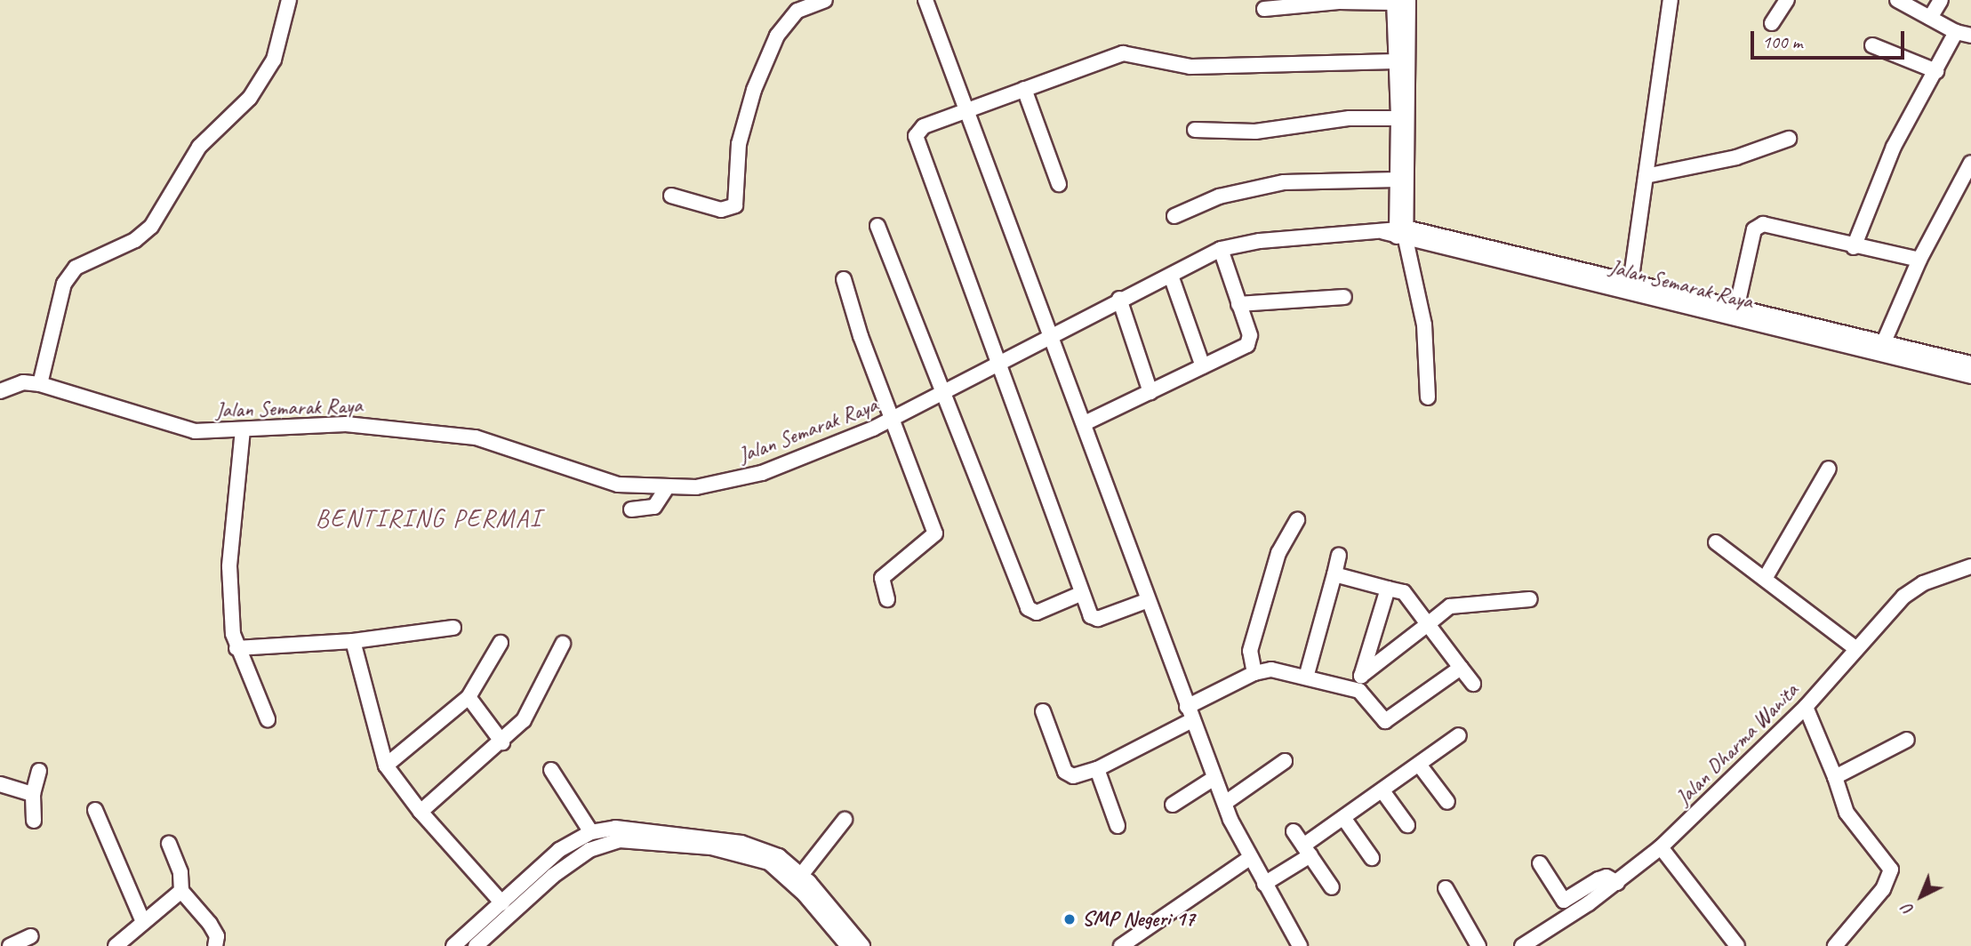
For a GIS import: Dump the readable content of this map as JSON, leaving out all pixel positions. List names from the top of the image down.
{
  "streets": {
    "street": ["Jalan Semarak Raya", "Jalan Dharma Wanita"]
  },
  "districts": ["BENTIRING PERMAI"],
  "places": ["SMP Negeri 17"],
  "scale_bar": "100 m",
  "north": "bottom left"
}
